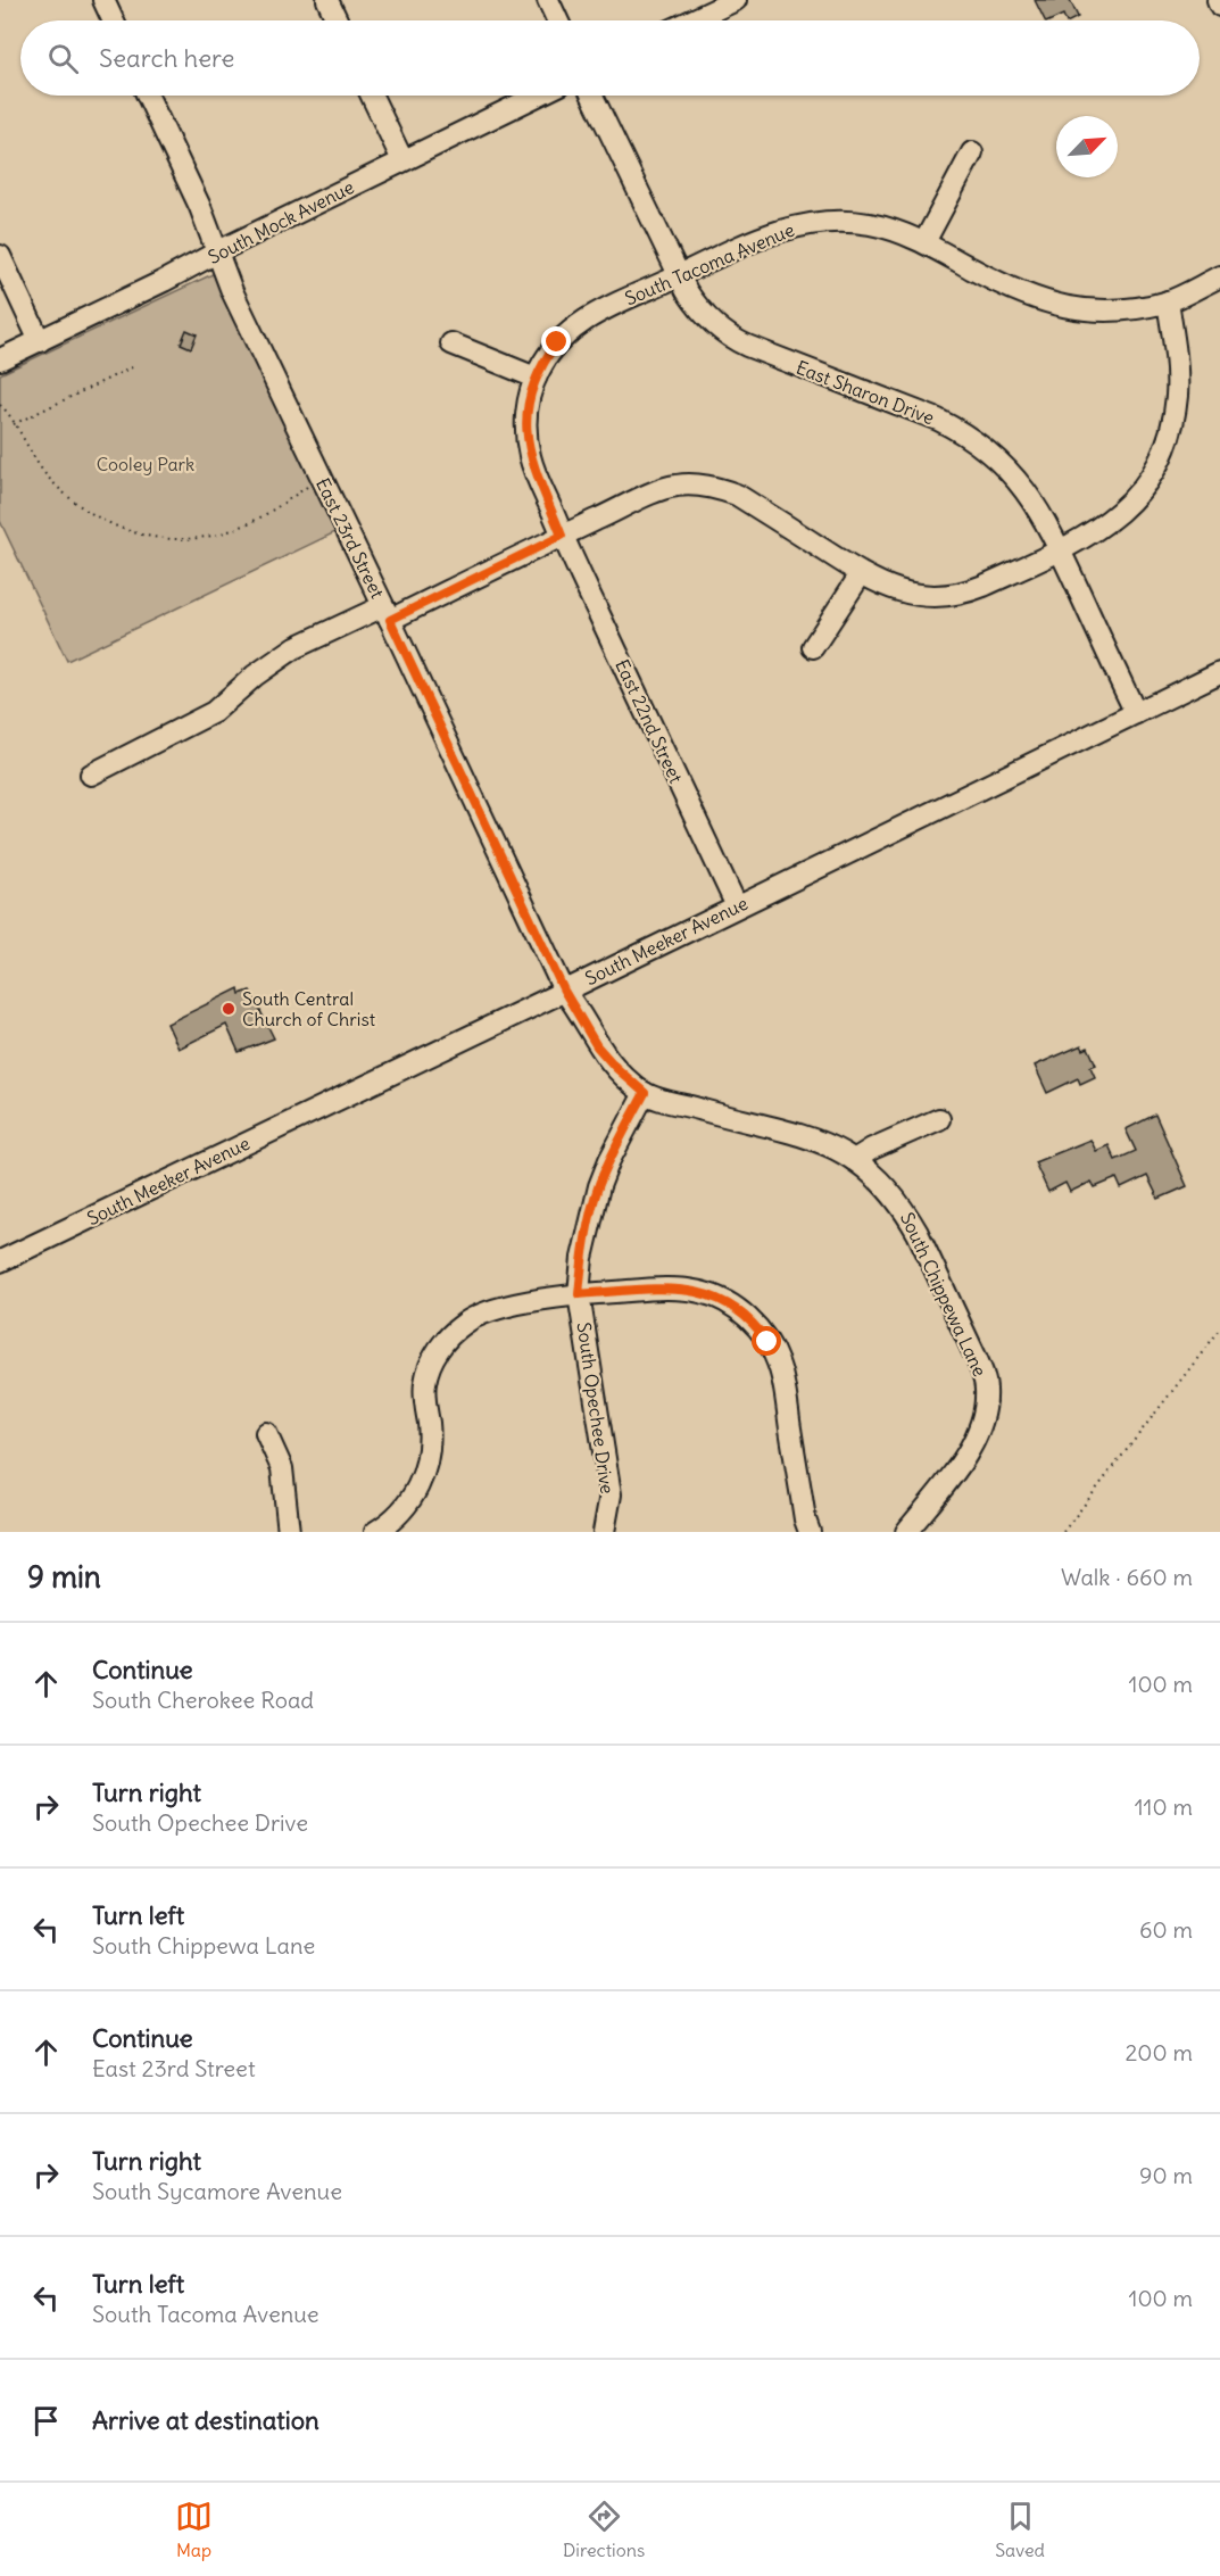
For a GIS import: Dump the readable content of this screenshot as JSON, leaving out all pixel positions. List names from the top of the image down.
{
  "streets": {
    "street": [
      "South Mock Avenue",
      "South Tacoma Avenue",
      "East Sharon Drive",
      "East 23rd Street",
      "East 22nd Street",
      "South Meeker Avenue",
      "South Chippewa Lane",
      "South Opechee Drive"
    ]
  },
  "crossings": [
    ["South Mock Avenue", "East 23rd Street"],
    ["South Tacoma Avenue", "East Sharon Drive"],
    ["South Tacoma Avenue", "East 22nd Street"],
    ["East Sharon Drive", "South Meeker Avenue"],
    ["East 23rd Street", "South Meeker Avenue"],
    ["East 23rd Street", "South Chippewa Lane"],
    ["East 22nd Street", "South Meeker Avenue"],
    ["South Meeker Avenue", "South Chippewa Lane"],
    ["South Chippewa Lane", "South Opechee Drive"]
  ],
  "parks": ["Cooley Park"],
  "places": ["South Central Church of Christ"],
  "north": "top right",
  "page": {
    "search": "Search here",
    "heading": ["9 min", "Walk · 660 m"],
    "list": [
      ["Continue", "South Cherokee Road", "100 m"],
      ["Turn right", "South Opechee Drive", "110 m"],
      ["Turn left", "South Chippewa Lane", "60 m"],
      ["Continue", "East 23rd Street", "200 m"],
      ["Turn right", "South Sycamore Avenue", "90 m"],
      ["Turn left", "South Tacoma Avenue", "100 m"],
      "Arrive at destination"
    ],
    "nav": ["Map", "Directions", "Saved"]
  }
}
